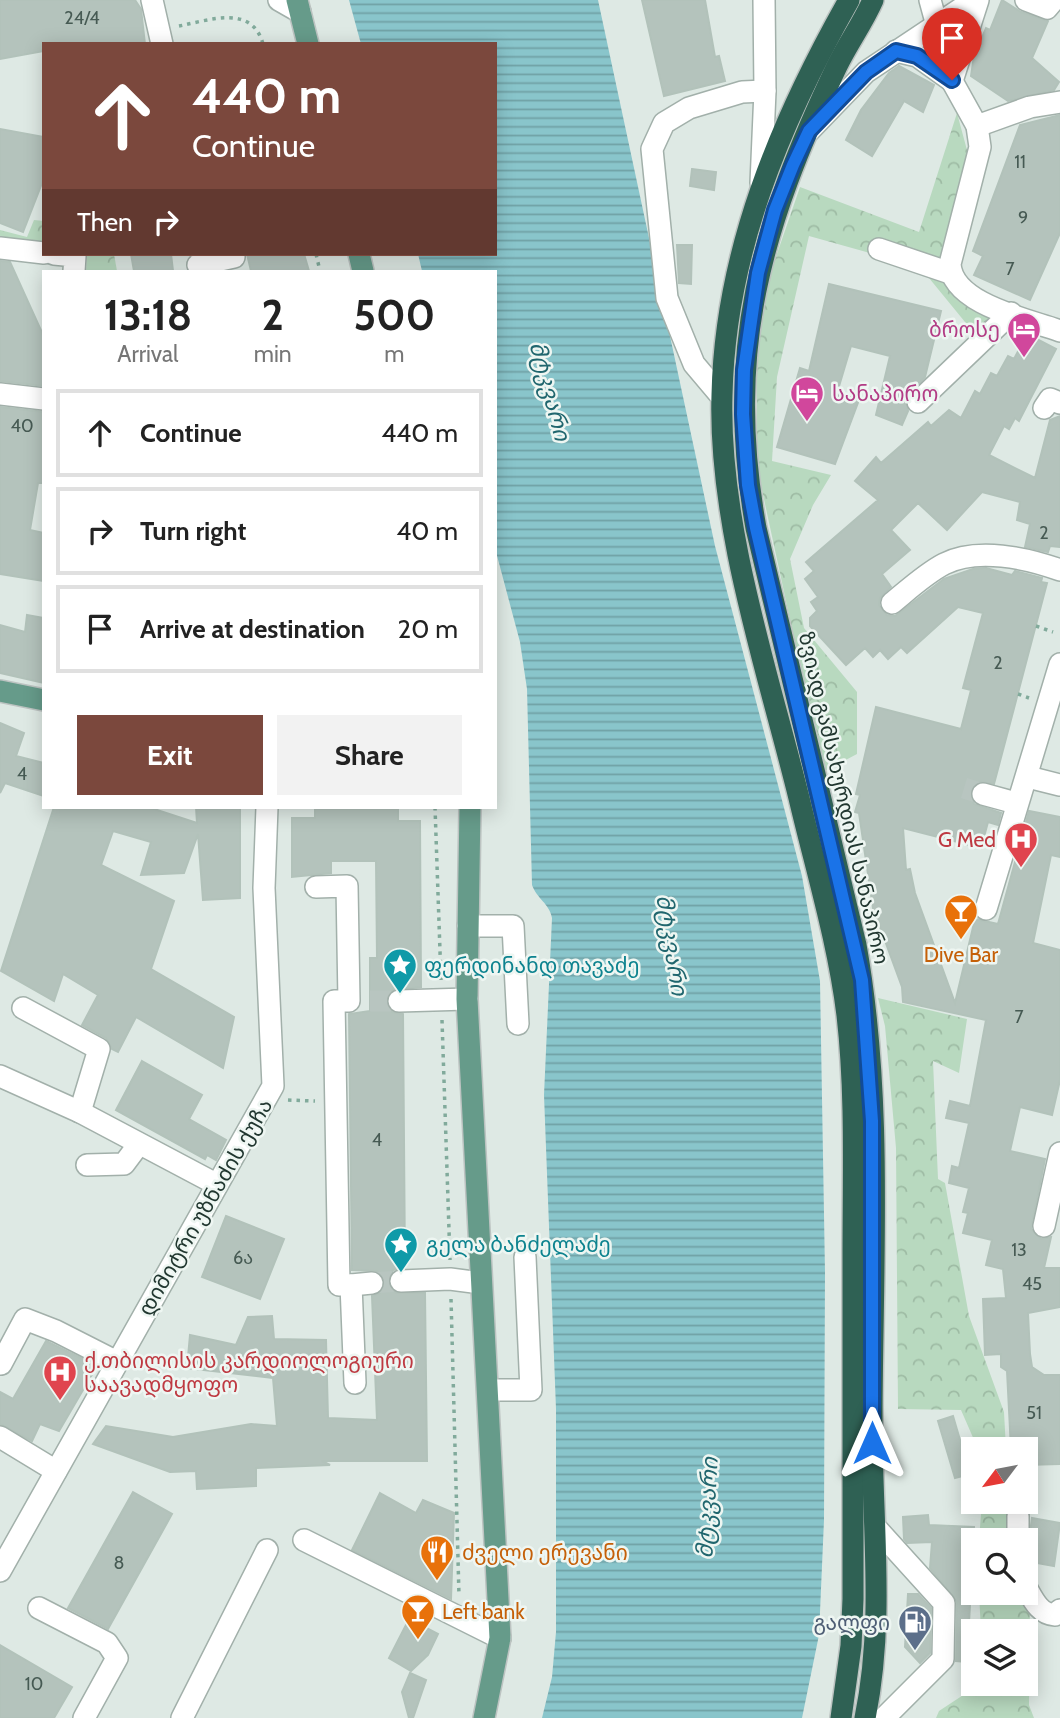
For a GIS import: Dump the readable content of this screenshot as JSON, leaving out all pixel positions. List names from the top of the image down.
{
  "streets": {
    "highway": ["ზვიად გამსახურდიას სანაპირო"],
    "street": ["დიმიტრი უზნაძის ქუჩა"]
  },
  "water": ["მტკვარი"],
  "places": {
    "hotel": ["ბროსე", "სანაპირო"],
    "hospital": ["G Med", "ქ.თბილისის კარდიოლოგიური საავადმყოფო"],
    "bar": ["Dive Bar", "Left bank"],
    "place": ["ფერდინანდ თავაძე", "გელა ბანძელაძე"],
    "restaurant": ["ძველი ერევანი"],
    "fuel station": ["გალფი"]
  },
  "house_numbers": [
    "24/4",
    "11",
    "9",
    "7",
    "40",
    "2",
    "2",
    "4",
    "7",
    "4",
    "13",
    "6ა",
    "45",
    "51",
    "8",
    "10"
  ],
  "north": "bottom left",
  "page": {
    "turn": ["440 m", "Continue"],
    "then": "Then",
    "eta": [
      "13:18",
      "Arrival",
      "2",
      "min",
      "500",
      "m"
    ],
    "list": [
      {
        "name": "Continue",
        "value": "440 m"
      },
      {
        "name": "Turn right",
        "value": "40 m"
      },
      {
        "name": "Arrive at destination",
        "value": "20 m"
      }
    ],
    "buttons": ["Exit", "Share"]
  }
}
